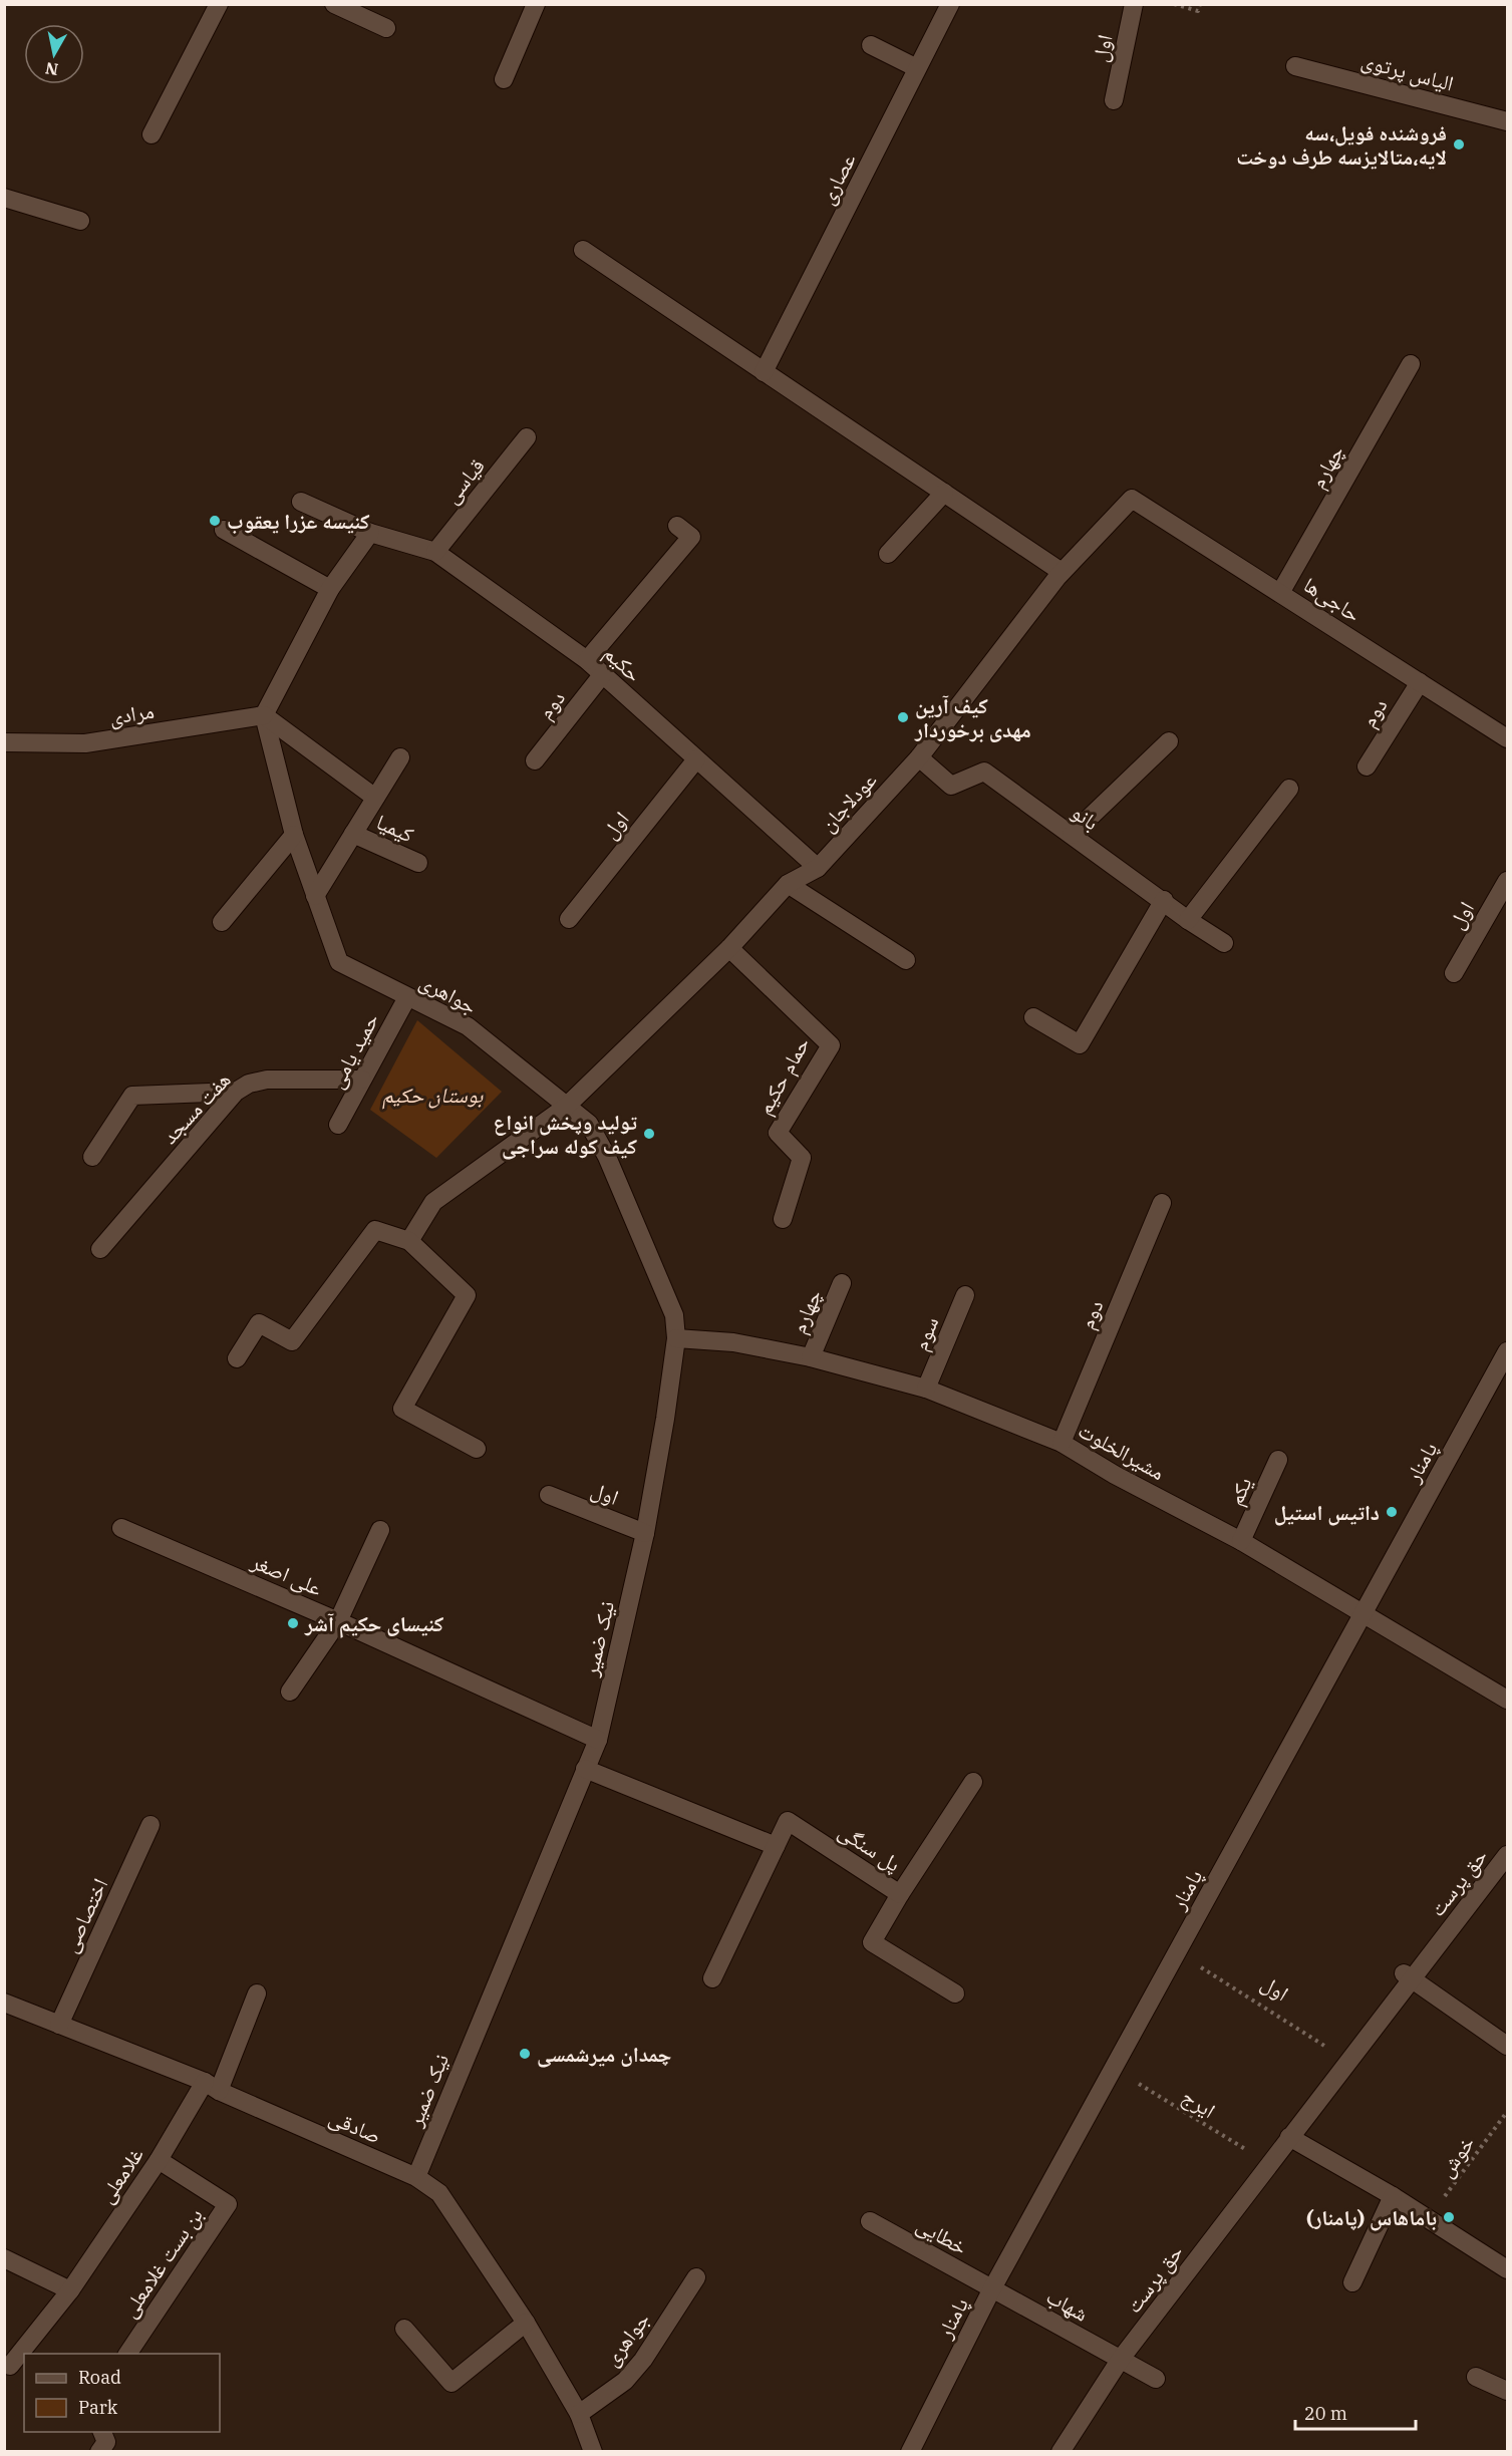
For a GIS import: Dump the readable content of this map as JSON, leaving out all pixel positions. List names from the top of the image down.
{
  "streets": {
    "street": [
      "اول",
      "الیاس پرتوی",
      "عصاری",
      "چهارم",
      "قیاسی",
      "حاجی‌ها",
      "حکیم",
      "دوم",
      "مرادی",
      "عودلاجان",
      "بانو",
      "کیمیا",
      "جواهری",
      "حمید یامی",
      "حمام حکیم",
      "هفت مسجد",
      "سوم",
      "مشیرالخلوت",
      "پامنار",
      "یکم",
      "علی اصغر",
      "نیک ضمیر",
      "پل سنگی",
      "حق پرست",
      "اختصاصی",
      "صادقی",
      "غلامعلی",
      "خطایی",
      "بن بست غلامعلی",
      "شهاب"
    ],
    "path": ["ایرج", "خوش"]
  },
  "crossings": [
    ["اول", "حکیم"],
    ["اول", "پامنار"],
    ["اول", "نیک ضمیر"],
    ["اول", "حق پرست"],
    ["چهارم", "حاجی‌ها"],
    ["چهارم", "مشیرالخلوت"],
    ["قیاسی", "حکیم"],
    ["حاجی‌ها", "دوم"],
    ["حاجی‌ها", "عودلاجان"],
    ["حکیم", "دوم"],
    ["حکیم", "عودلاجان"],
    ["دوم", "مشیرالخلوت"],
    ["مرادی", "جواهری"],
    ["عودلاجان", "بانو"],
    ["عودلاجان", "جواهری"],
    ["عودلاجان", "حمام حکیم"],
    ["عودلاجان", "نیک ضمیر"],
    ["جواهری", "حمید یامی"],
    ["جواهری", "نیک ضمیر"],
    ["جواهری", "صادقی"],
    ["حمید یامی", "هفت مسجد"],
    ["سوم", "مشیرالخلوت"],
    ["مشیرالخلوت", "پامنار"],
    ["مشیرالخلوت", "یکم"],
    ["مشیرالخلوت", "نیک ضمیر"],
    ["پامنار", "ایرج"],
    ["پامنار", "خطایی"],
    ["پامنار", "شهاب"],
    ["علی اصغر", "نیک ضمیر"],
    ["نیک ضمیر", "صادقی"],
    ["حق پرست", "ایرج"],
    ["حق پرست", "شهاب"],
    ["اختصاصی", "صادقی"],
    ["صادقی", "غلامعلی"],
    ["غلامعلی", "بن بست غلامعلی"],
    ["خطایی", "شهاب"]
  ],
  "parks": ["بوستان حکیم"],
  "places": [
    "فروشنده فویل،سه لایه،متالایزسه طرف دوخت",
    "کنیسه عزرا یعقوب",
    "کیف آرین مهدی برخوردار",
    "تولید وپخش انواع کیف کوله سراجی",
    "داتیس استیل",
    "کنیسای حکیم آشر",
    "چمدان میرشمسی",
    "باماهاس (پامنار)"
  ],
  "legend": ["Road", "Park"],
  "scale_bar": "20 m",
  "north": "bottom"
}
